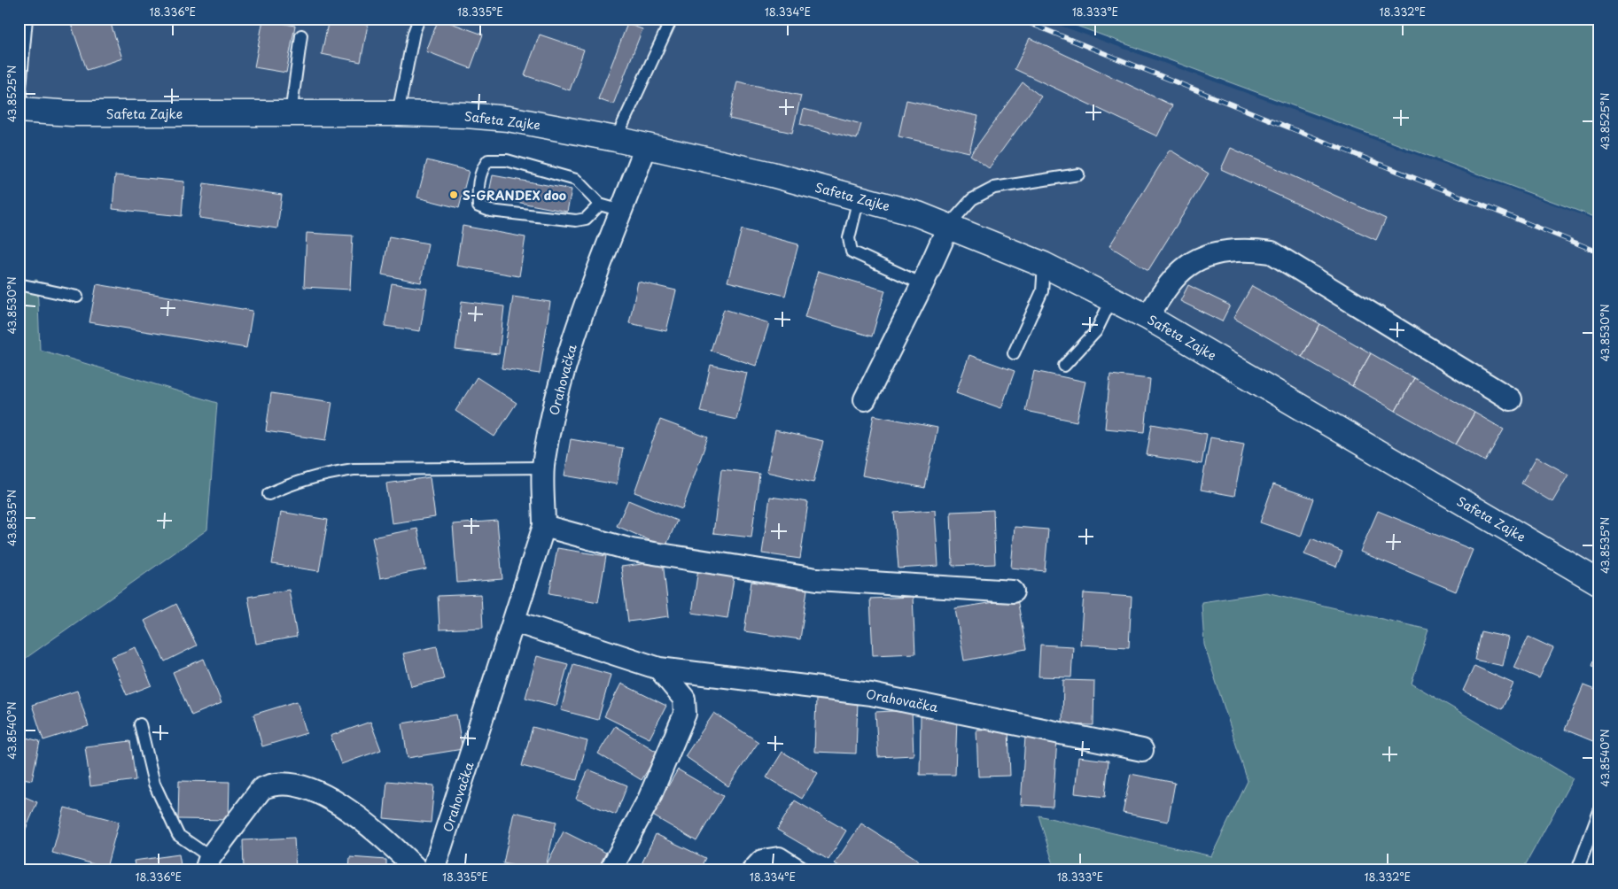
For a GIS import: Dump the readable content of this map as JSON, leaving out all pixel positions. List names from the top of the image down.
{
  "streets": {
    "main road": ["Safeta Zajke"],
    "street": ["Orahovačka"]
  },
  "crossings": [
    ["Safeta Zajke", "Orahovačka"]
  ],
  "places": ["S-GRANDEX doo"],
  "coordinates": [
    "18.336°E",
    "18.335°E",
    "18.334°E",
    "18.333°E",
    "18.332°E",
    "43.8525°N",
    "43.8530°N",
    "43.8535°N",
    "43.8540°N"
  ]
}
